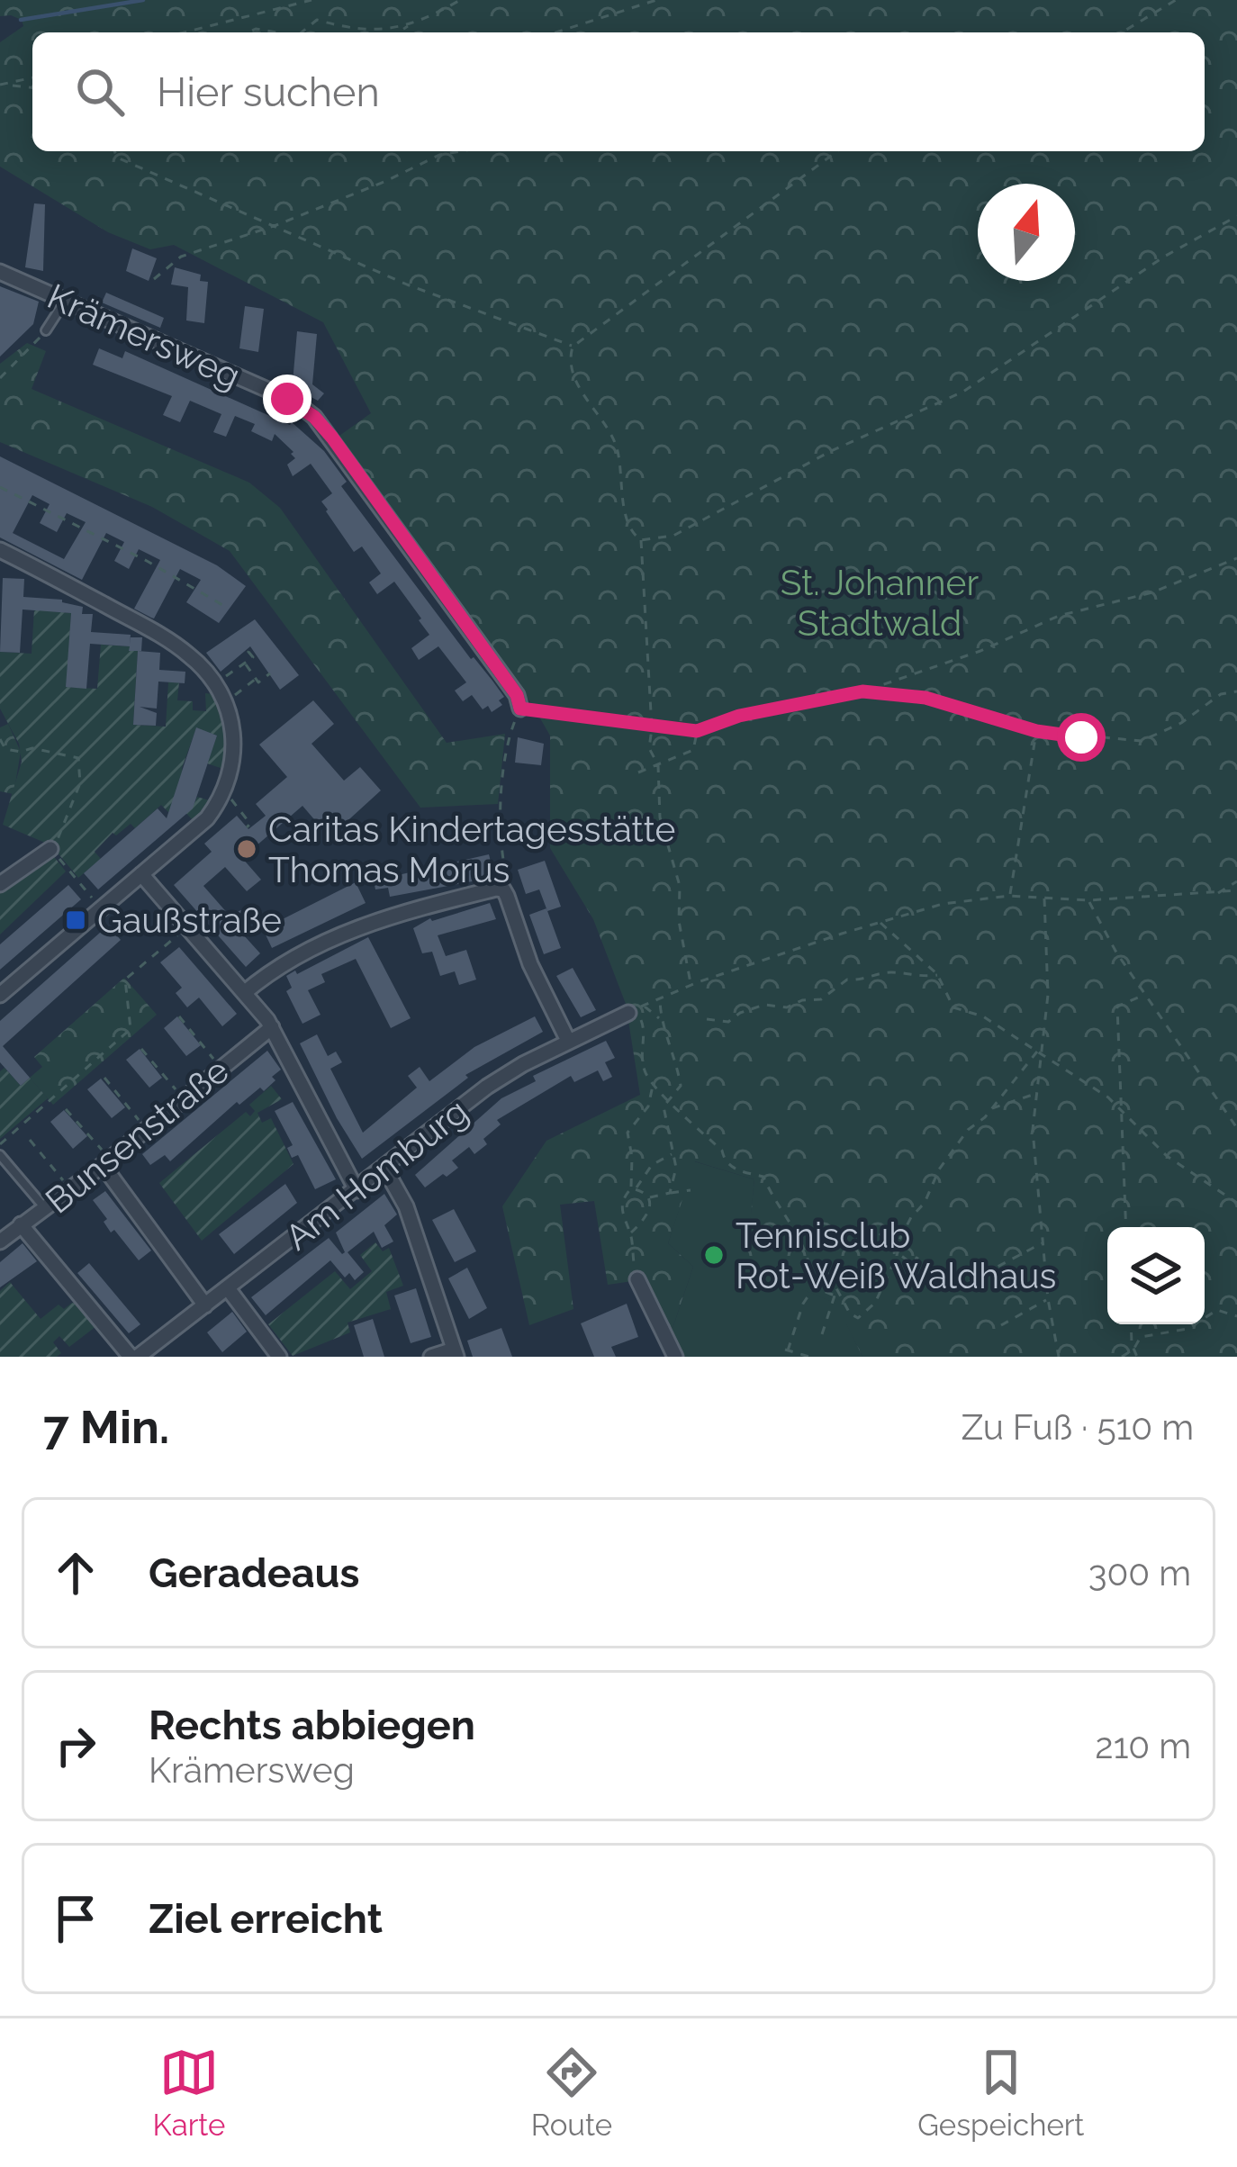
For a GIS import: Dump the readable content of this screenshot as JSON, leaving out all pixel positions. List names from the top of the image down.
{
  "streets": {
    "street": ["Krämersweg", "Bunsenstraße", "Am Homburg"]
  },
  "parks": ["St. Johanner Stadtwald"],
  "places": {
    "other": ["Caritas Kindertagesstätte Thomas Morus", "Tennisclub Rot-Weiß Waldhaus"],
    "transit": ["Gaußstraße"]
  },
  "north": "top",
  "page": {
    "search": "Hier suchen",
    "heading": ["7 Min.", "Zu Fuß · 510 m"],
    "list": [
      ["Geradeaus", "300 m"],
      ["Rechts abbiegen", "Krämersweg", "210 m"],
      "Ziel erreicht"
    ],
    "nav": ["Karte", "Route", "Gespeichert"]
  }
}
